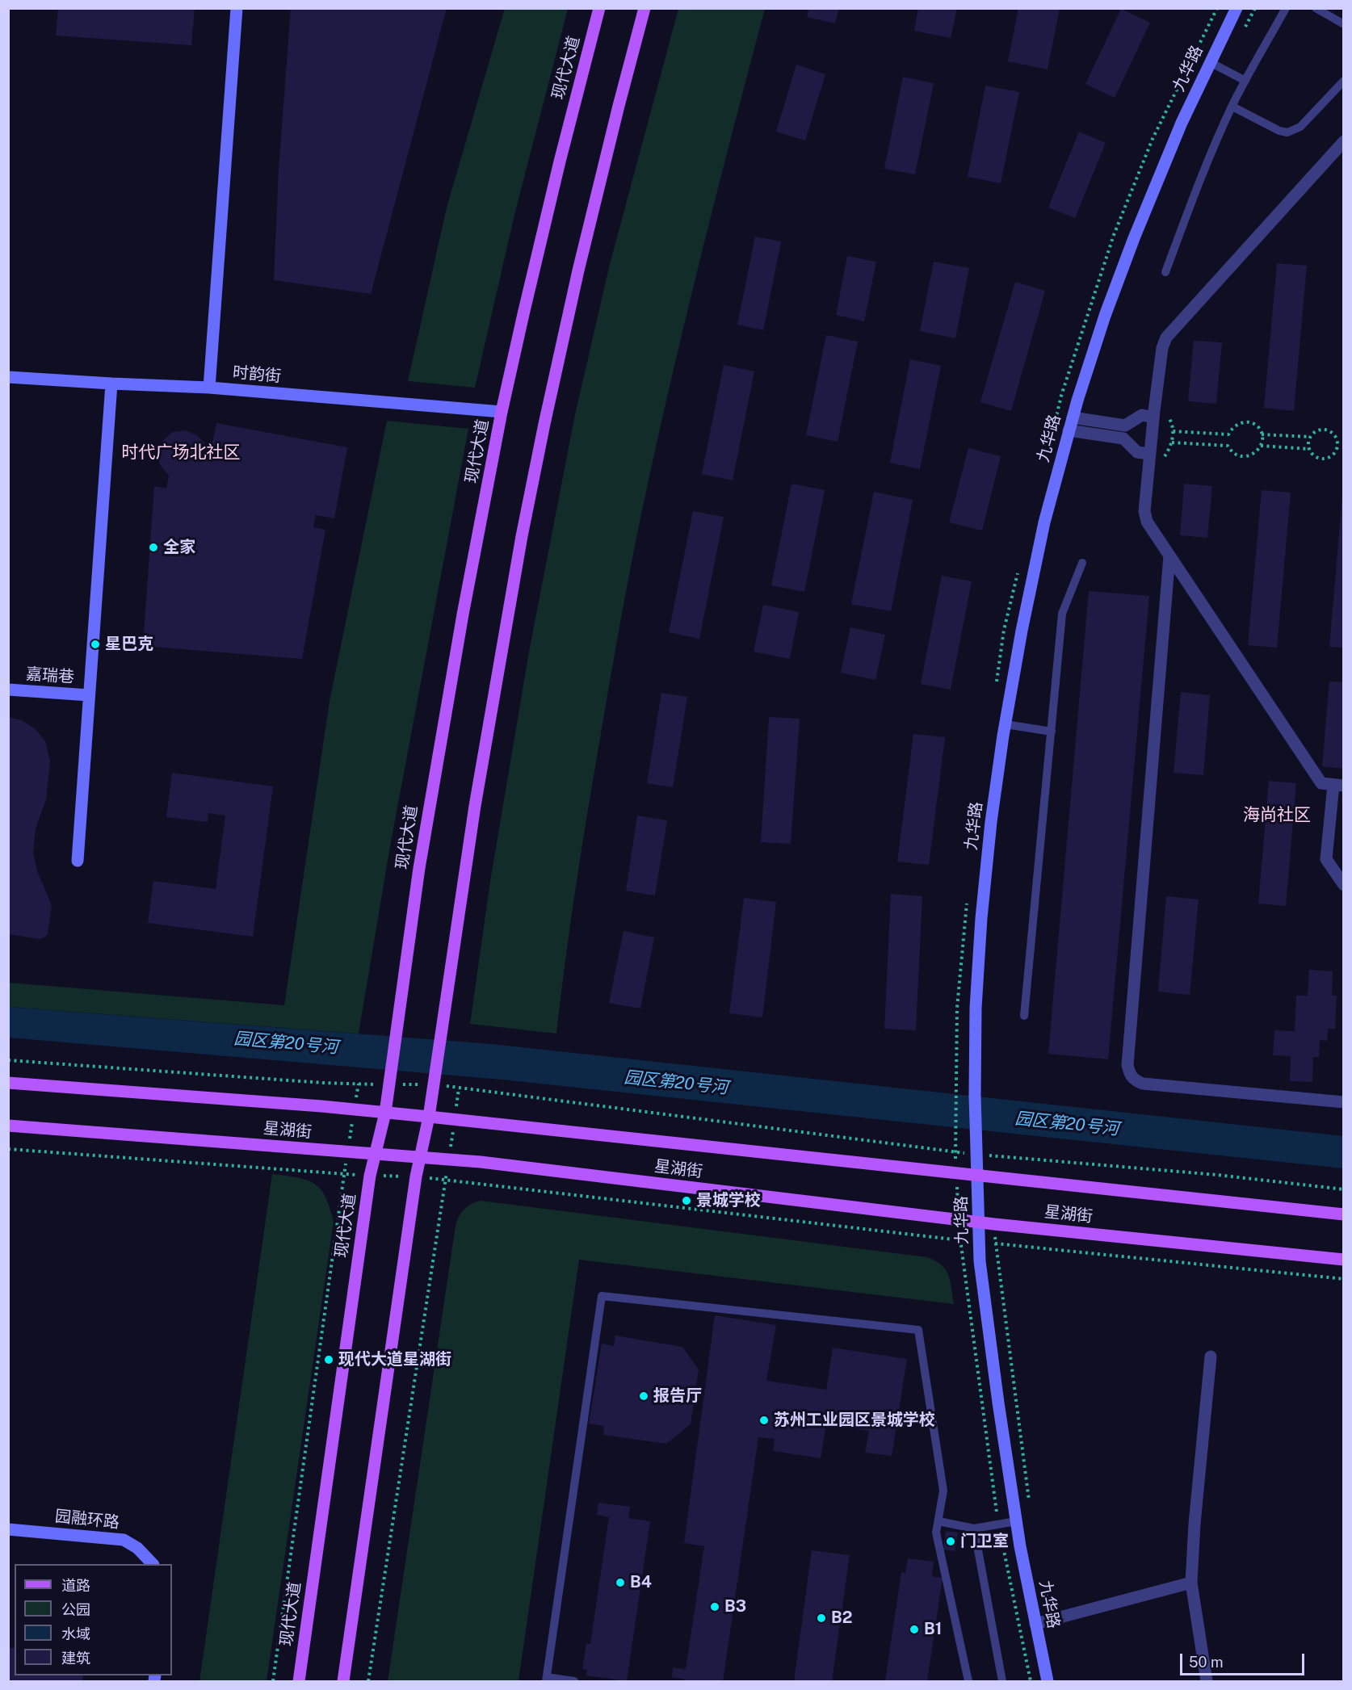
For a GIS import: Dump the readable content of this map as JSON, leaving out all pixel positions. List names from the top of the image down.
{
  "streets": {
    "main road": ["现代大道", "星湖街"],
    "street": [
      "九华路",
      "时韵街",
      "嘉瑞巷",
      "园融环路"
    ]
  },
  "crossings": [
    ["现代大道", "时韵街"],
    ["现代大道", "星湖街"],
    ["九华路", "星湖街"]
  ],
  "districts": ["时代广场北社区", "海尚社区"],
  "water": ["园区第20号河"],
  "places": [
    "全家",
    "星巴克",
    "景城学校",
    "现代大道星湖街",
    "报告厅",
    "苏州工业园区景城学校",
    "门卫室",
    "B4",
    "B3",
    "B2",
    "B1"
  ],
  "legend": [
    "道路",
    "公园",
    "水域",
    "建筑"
  ],
  "scale_bar": "50 m"
}
